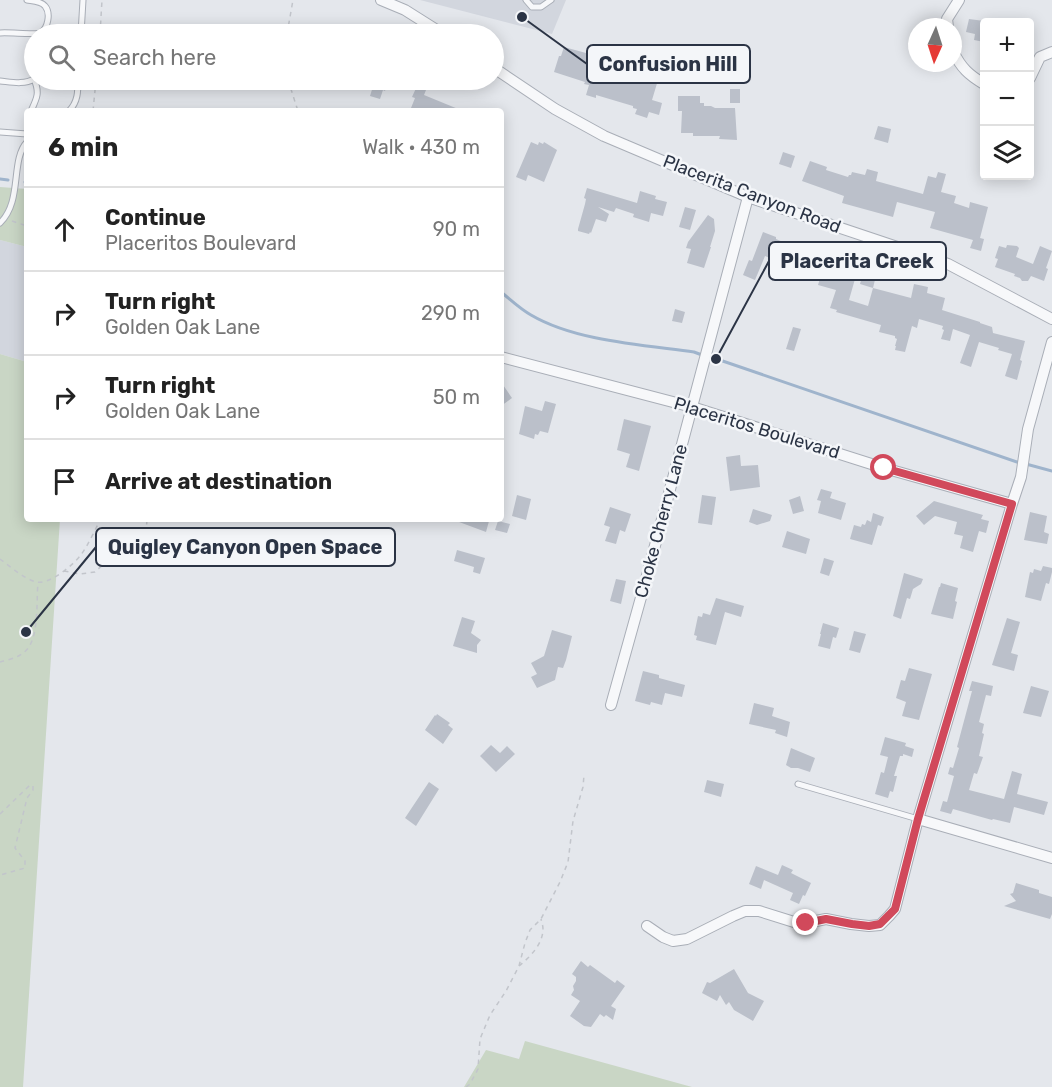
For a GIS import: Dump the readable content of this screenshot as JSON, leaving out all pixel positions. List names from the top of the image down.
{
  "streets": {
    "street": ["Placerita Canyon Road", "Placeritos Boulevard", "Choke Cherry Lane"]
  },
  "crossings": [
    ["Placerita Canyon Road", "Choke Cherry Lane"],
    ["Placeritos Boulevard", "Choke Cherry Lane"]
  ],
  "places": ["Confusion Hill", "Placerita Creek", "Quigley Canyon Open Space"],
  "north": "bottom",
  "page": {
    "map_buttons": ["+", "−"],
    "search": "Search here",
    "heading": ["6 min", "Walk · 430 m"],
    "list": [
      ["Continue", "Placeritos Boulevard", "90 m"],
      ["Turn right", "Golden Oak Lane", "290 m"],
      ["Turn right", "Golden Oak Lane", "50 m"],
      "Arrive at destination"
    ]
  }
}
